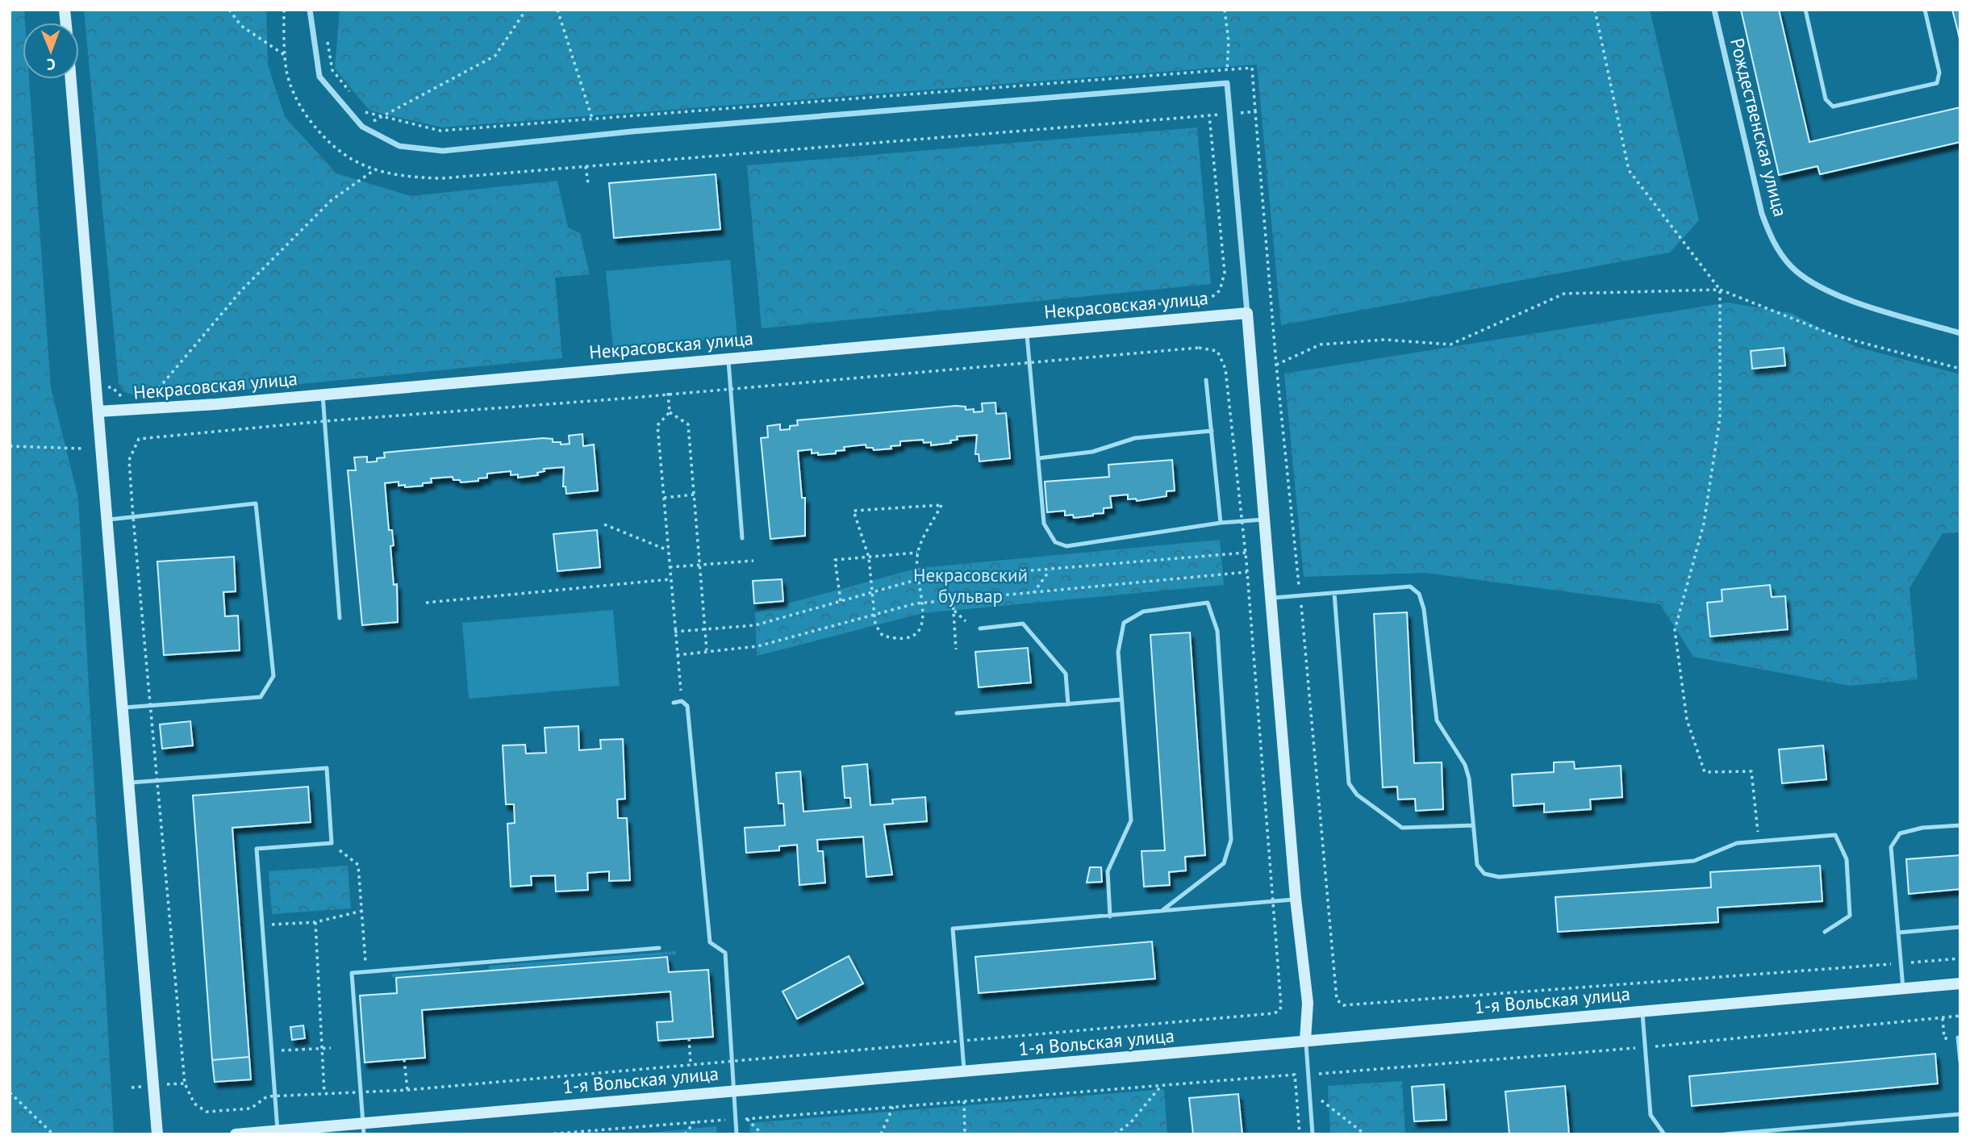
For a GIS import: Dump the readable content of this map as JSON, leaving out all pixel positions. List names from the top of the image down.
{
  "streets": {
    "street": ["Рождественская улица", "Некрасовская улица", "1-я Вольская улица"]
  },
  "parks": ["Некрасовский бульвар"],
  "north": "bottom"
}
